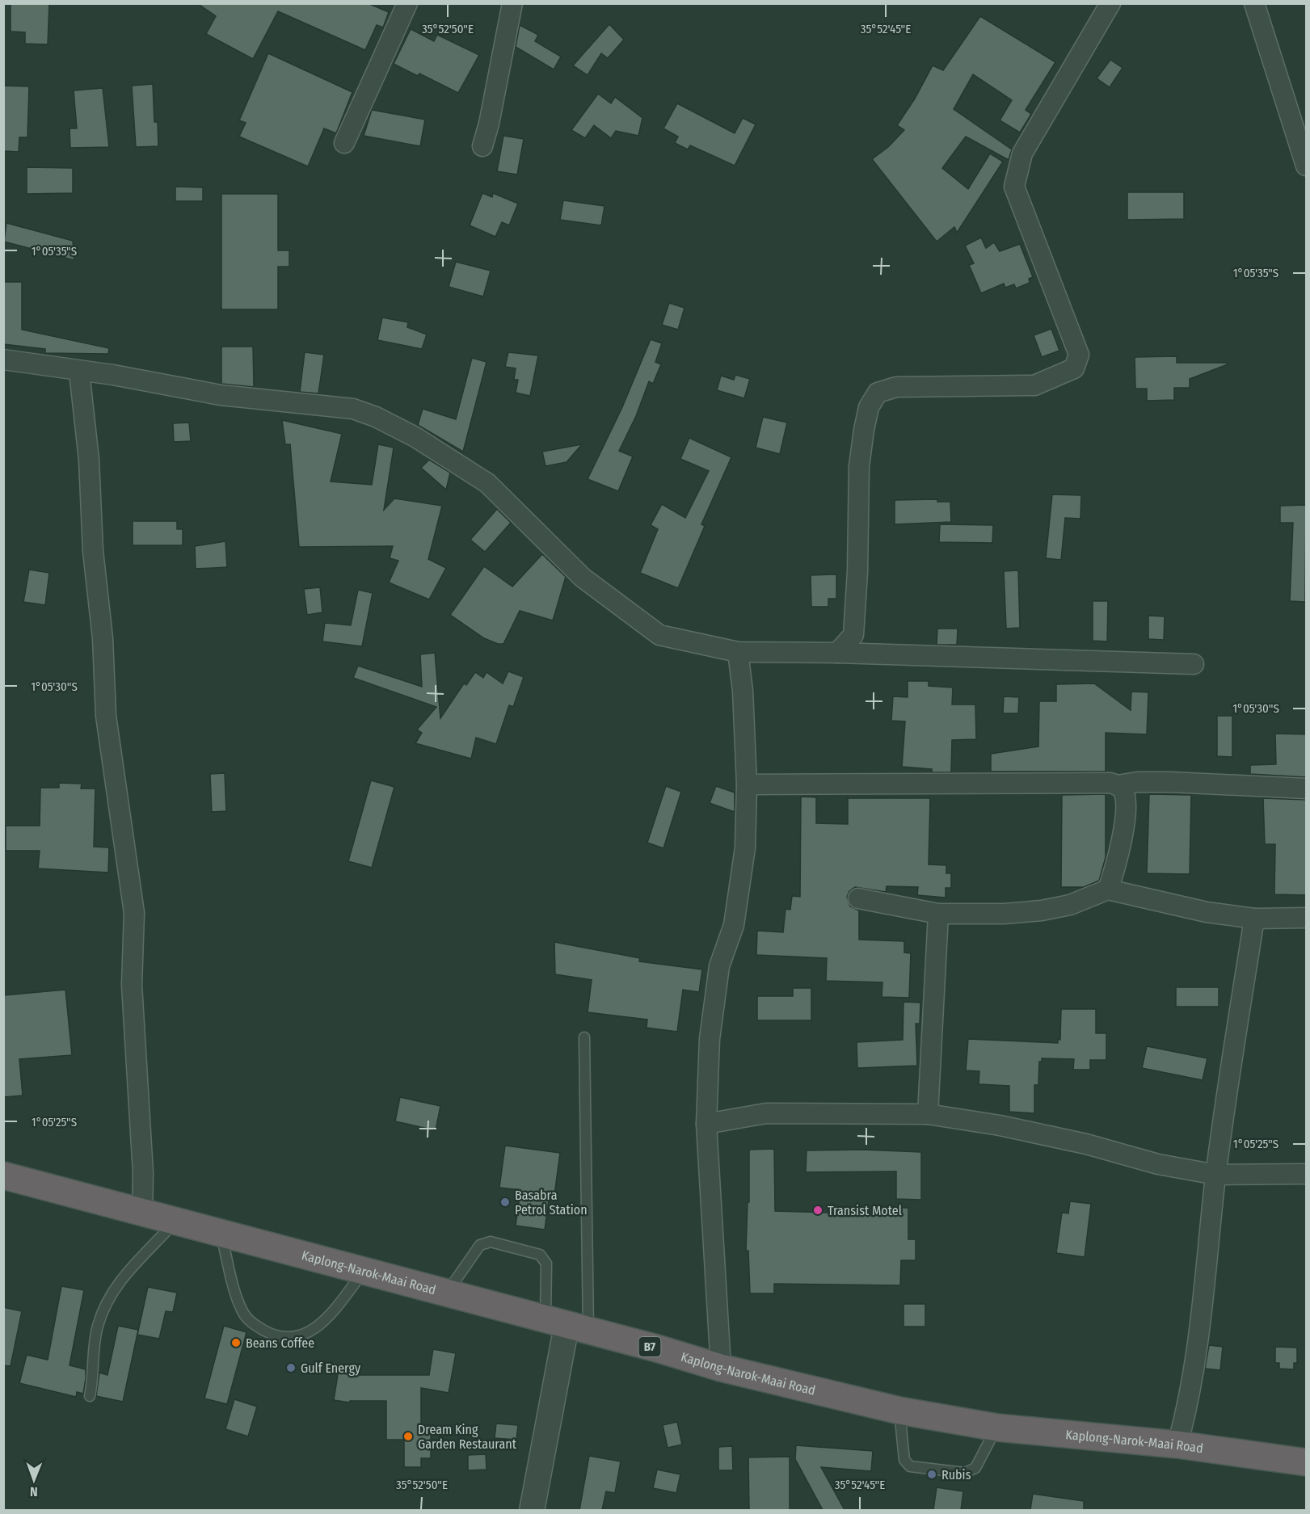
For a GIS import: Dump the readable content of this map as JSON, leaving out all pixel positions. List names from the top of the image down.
{
  "streets": {
    "highway": ["Kaplong-Narok-Maai Road", "B7"]
  },
  "places": [
    "Basabra Petrol Station",
    "Transist Motel",
    "Beans Coffee",
    "Gulf Energy",
    "Dream King Garden Restaurant",
    "Rubis"
  ],
  "north": "bottom",
  "coordinates": [
    "35°52'50\"E",
    "35°52'45\"E",
    "1°05'35\"S",
    "1°05'30\"S",
    "1°05'25\"S"
  ]
}
